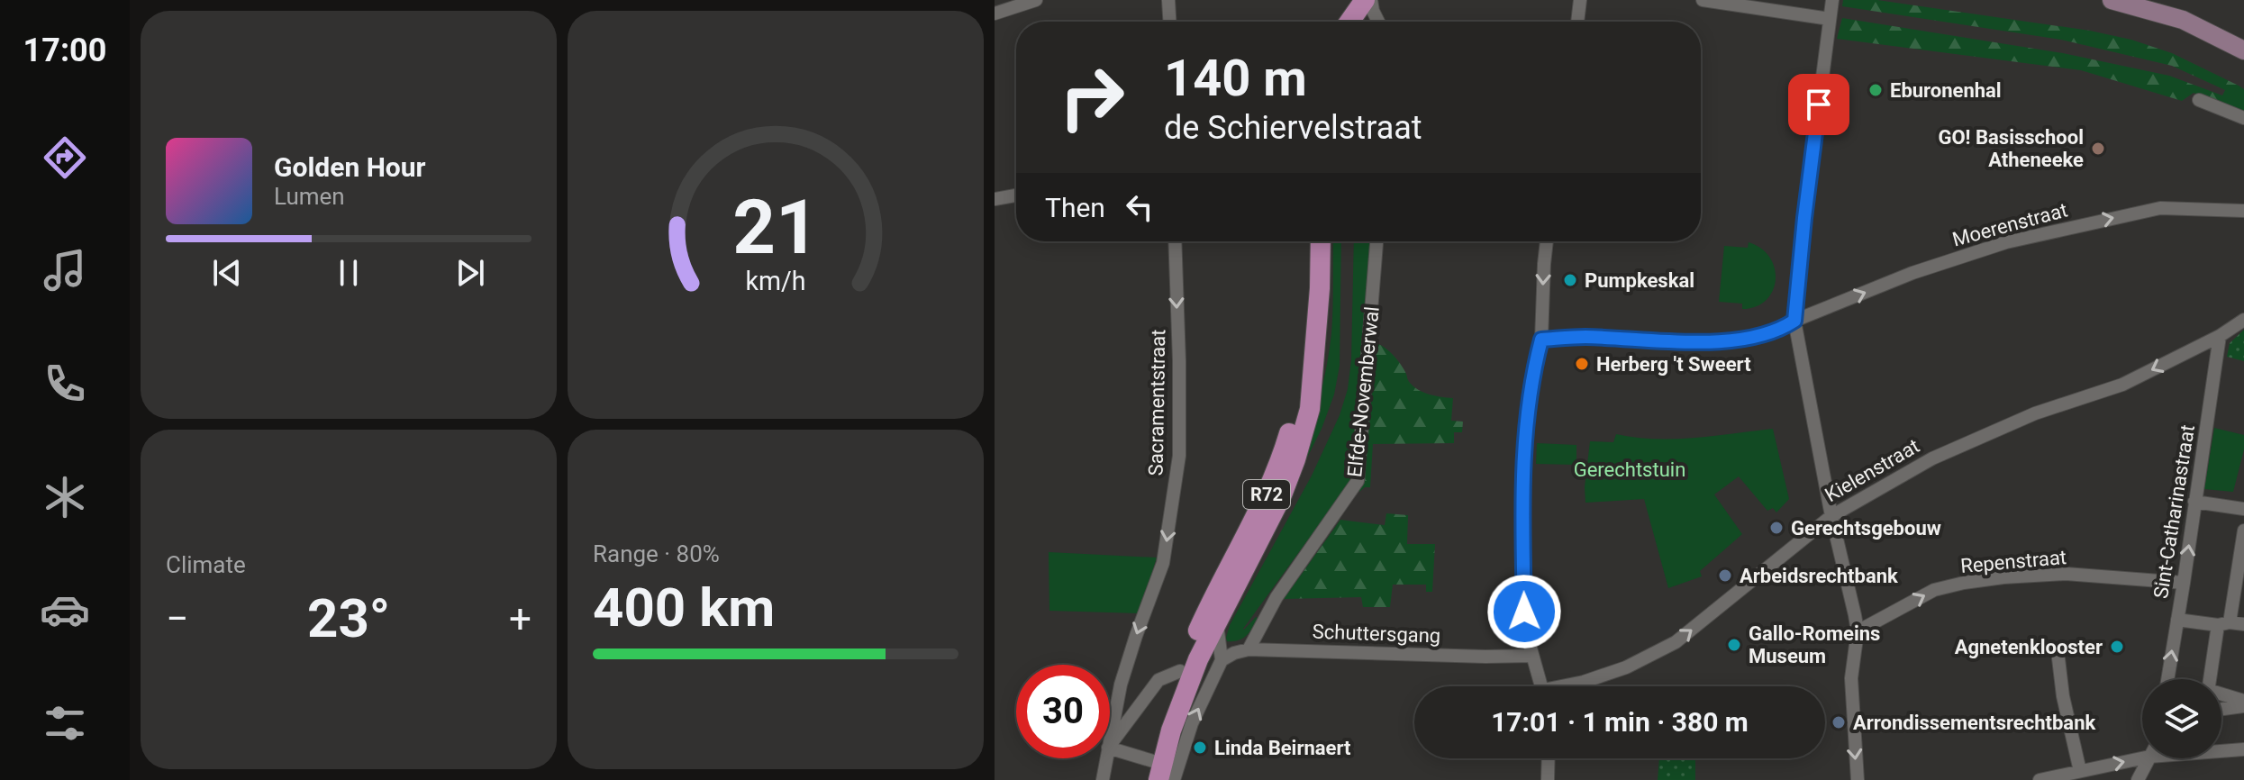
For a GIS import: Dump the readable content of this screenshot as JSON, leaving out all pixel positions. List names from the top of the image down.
{
  "streets": {
    "main road": ["R72"],
    "street": [
      "Moerenstraat",
      "Elfde-Novemberwal",
      "Sacramentstraat",
      "Kielenstraat",
      "Sint-Catharinastraat",
      "Repenstraat",
      "Schuttersgang"
    ]
  },
  "crossings": [
    ["Elfde-Novemberwal", "Schuttersgang"],
    ["Kielenstraat", "Sint-Catharinastraat"],
    ["Sint-Catharinastraat", "Repenstraat"]
  ],
  "one_way": ["Moerenstraat", "Sacramentstraat", "Repenstraat"],
  "parks": ["Gerechtstuin"],
  "places": [
    "Eburonenhal",
    "GO! Basisschool Atheneeke",
    "Pumpkeskal",
    "Herberg 't Sweert",
    "Gerechtsgebouw",
    "Arbeidsrechtbank",
    "Gallo-Romeins Museum",
    "Agnetenklooster",
    "Arrondissementsrechtbank",
    "Linda Beirnaert"
  ],
  "page": {
    "tabs": "17:00",
    "turn": ["140 m", "de Schiervelstraat"],
    "song": ["Golden Hour", "Lumen"],
    "then": "Then",
    "tile": [
      "Climate",
      ["Range · 80%", "400 km"]
    ],
    "heat": ["−", "23°", "+"],
    "limit": "30",
    "trip": "17:01 · 1 min · 380 m",
    "gauge": ["21", "km/h"]
  }
}
